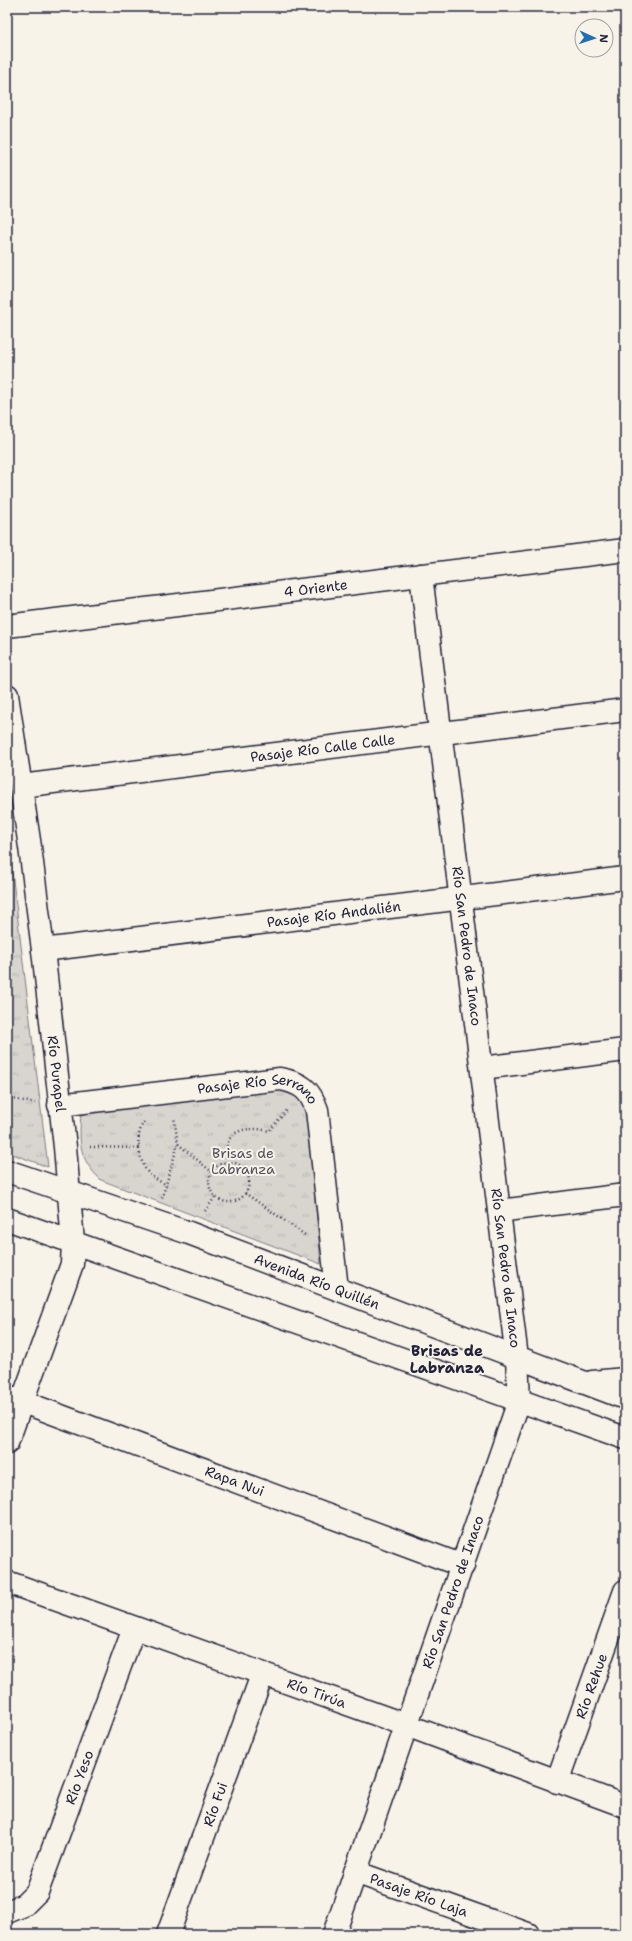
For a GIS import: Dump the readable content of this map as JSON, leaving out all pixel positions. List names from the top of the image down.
{
  "streets": {
    "street": [
      "4 Oriente",
      "Pasaje Río Calle Calle",
      "Pasaje Río Andalién",
      "Río San Pedro de Inaco",
      "Río Purapel",
      "Pasaje Río Serrano",
      "Avenida Río Quillén",
      "Rapa Nui",
      "Río Rehue",
      "Río Tirúa",
      "Río Yeso",
      "Río Fui",
      "Pasaje Río Laja"
    ]
  },
  "crossings": [
    ["4 Oriente", "Río San Pedro de Inaco"],
    ["Pasaje Río Calle Calle", "Río San Pedro de Inaco"],
    ["Pasaje Río Calle Calle", "Río Purapel"],
    ["Pasaje Río Andalién", "Río San Pedro de Inaco"],
    ["Pasaje Río Andalién", "Río Purapel"],
    ["Río San Pedro de Inaco", "Avenida Río Quillén"],
    ["Río San Pedro de Inaco", "Rapa Nui"],
    ["Río San Pedro de Inaco", "Río Tirúa"],
    ["Río San Pedro de Inaco", "Pasaje Río Laja"],
    ["Río Purapel", "Pasaje Río Serrano"],
    ["Río Purapel", "Avenida Río Quillén"],
    ["Río Purapel", "Rapa Nui"],
    ["Pasaje Río Serrano", "Avenida Río Quillén"],
    ["Río Rehue", "Río Tirúa"],
    ["Río Tirúa", "Río Yeso"],
    ["Río Tirúa", "Río Fui"]
  ],
  "districts": ["Brisas de Labranza"],
  "parks": ["Brisas de Labranza"],
  "north": "right"
}
